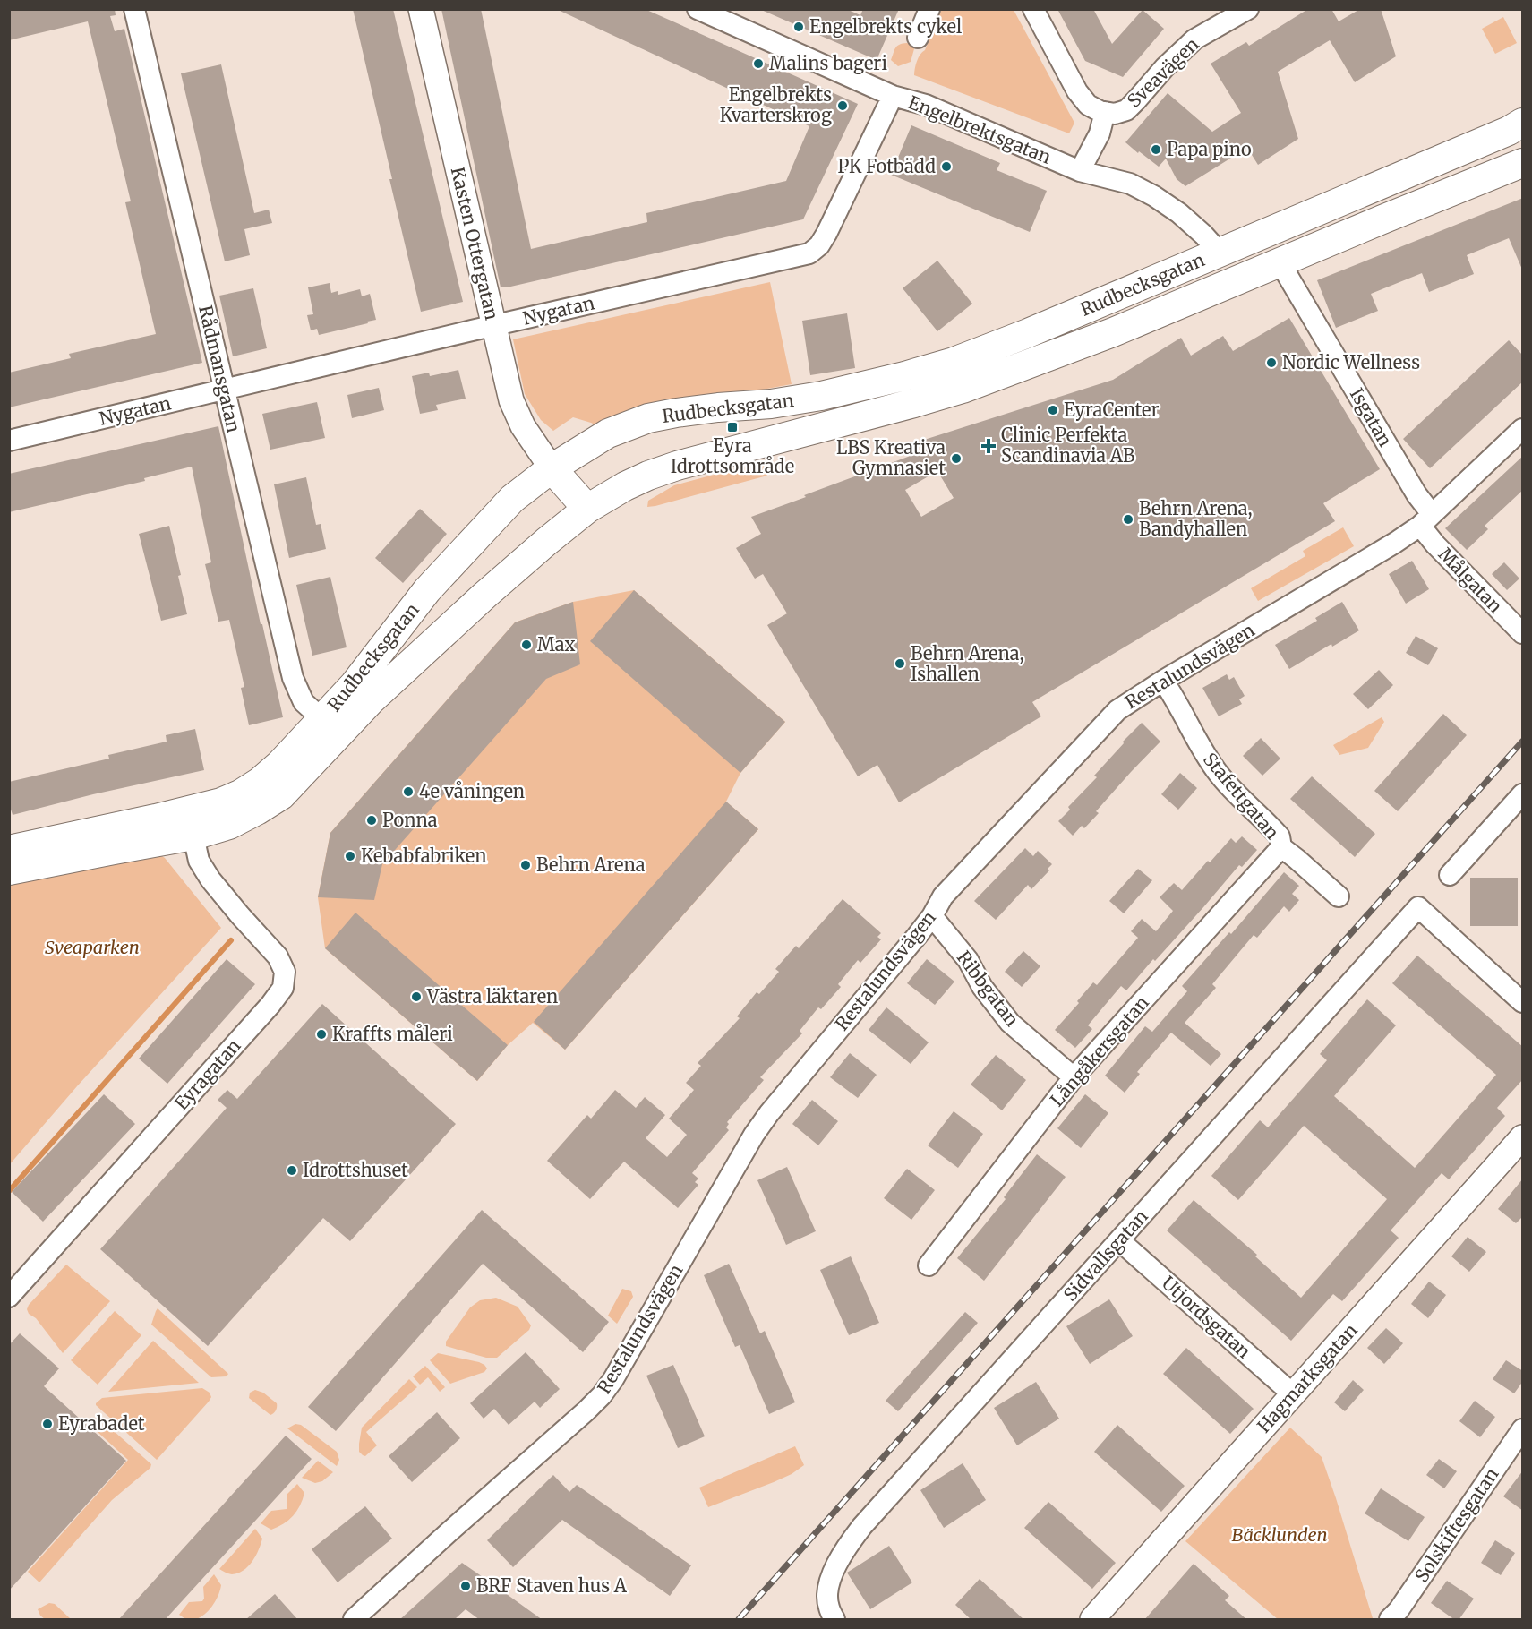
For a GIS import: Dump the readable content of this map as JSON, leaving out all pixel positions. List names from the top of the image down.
{
  "streets": {
    "main road": ["Rudbecksgatan"],
    "street": [
      "Sveavägen",
      "Engelbrektsgatan",
      "Kasten Ottergatan",
      "Nygatan",
      "Rådmansgatan",
      "Isgatan",
      "Målgatan",
      "Restalundsvägen",
      "Stafettgatan",
      "Ribbgatan",
      "Långåkersgatan",
      "Eyragatan",
      "Sidvallsgatan",
      "Utjordsgatan",
      "Hagmarksgatan",
      "Solskiftesgatan"
    ]
  },
  "crossings": [
    ["Sveavägen", "Engelbrektsgatan"],
    ["Engelbrektsgatan", "Rudbecksgatan"],
    ["Engelbrektsgatan", "Nygatan"],
    ["Kasten Ottergatan", "Rudbecksgatan"],
    ["Kasten Ottergatan", "Nygatan"],
    ["Rudbecksgatan", "Rådmansgatan"],
    ["Rudbecksgatan", "Isgatan"],
    ["Rudbecksgatan", "Eyragatan"],
    ["Nygatan", "Rådmansgatan"],
    ["Isgatan", "Målgatan"],
    ["Isgatan", "Restalundsvägen"],
    ["Målgatan", "Restalundsvägen"],
    ["Restalundsvägen", "Stafettgatan"],
    ["Restalundsvägen", "Ribbgatan"],
    ["Stafettgatan", "Långåkersgatan"],
    ["Ribbgatan", "Långåkersgatan"],
    ["Sidvallsgatan", "Utjordsgatan"],
    ["Utjordsgatan", "Hagmarksgatan"]
  ],
  "parks": ["Sveaparken", "Bäcklunden"],
  "places": {
    "other": [
      "Engelbrekts cykel",
      "Malins bageri",
      "Engelbrekts Kvarterskrog",
      "Papa pino",
      "PK Fotbädd",
      "Nordic Wellness",
      "EyraCenter",
      "LBS Kreativa Gymnasiet",
      "Behrn Arena, Bandyhallen",
      "Max",
      "Behrn Arena, Ishallen",
      "4e våningen",
      "Ponna",
      "Kebabfabriken",
      "Behrn Arena",
      "Västra läktaren",
      "Kraffts måleri",
      "Idrottshuset",
      "Eyrabadet",
      "BRF Staven hus A"
    ],
    "transit": ["Eyra Idrottsområde"],
    "health": ["Clinic Perfekta Scandinavia AB"]
  }
}
